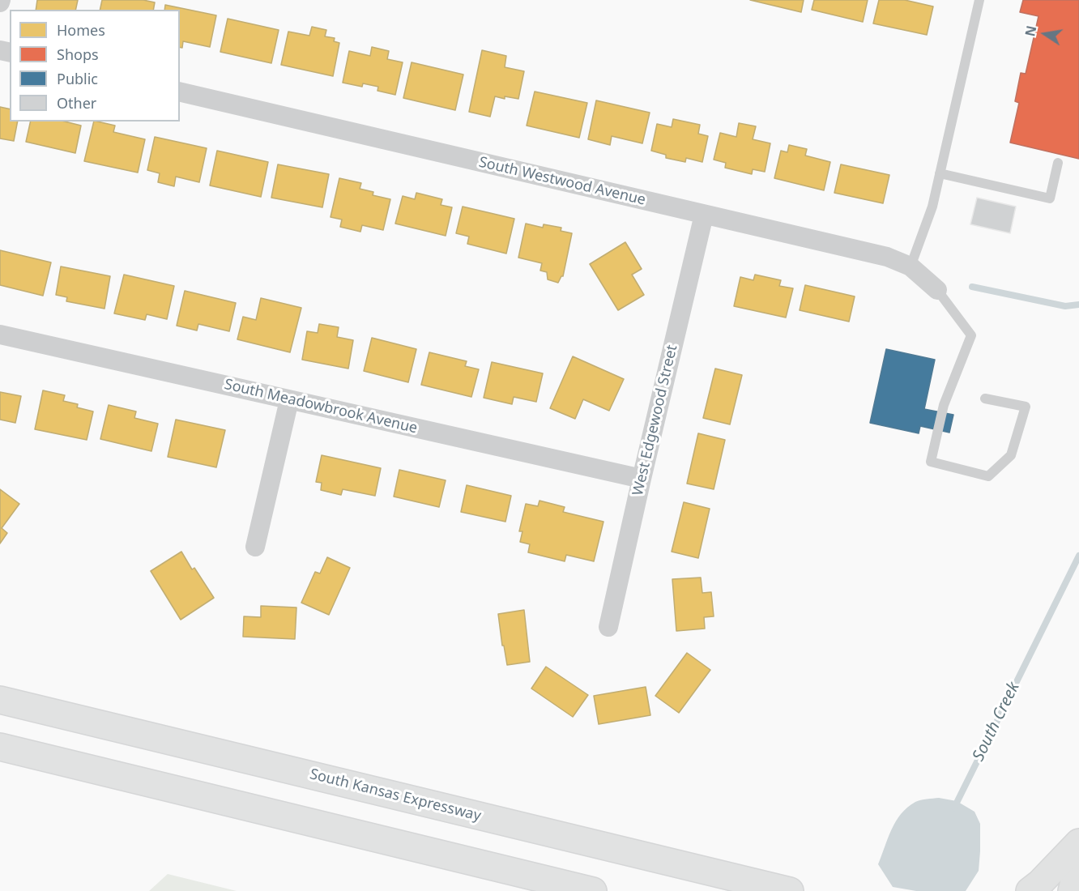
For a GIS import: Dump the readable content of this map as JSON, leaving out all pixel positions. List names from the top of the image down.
{
  "streets": {
    "main road": ["South Kansas Expressway"],
    "street": ["South Westwood Avenue", "South Meadowbrook Avenue", "West Edgewood Street"]
  },
  "crossings": [
    ["South Westwood Avenue", "West Edgewood Street"],
    ["South Meadowbrook Avenue", "West Edgewood Street"]
  ],
  "water": ["South Creek"],
  "legend": [
    "Homes",
    "Shops",
    "Public",
    "Other"
  ],
  "north": "left"
}
